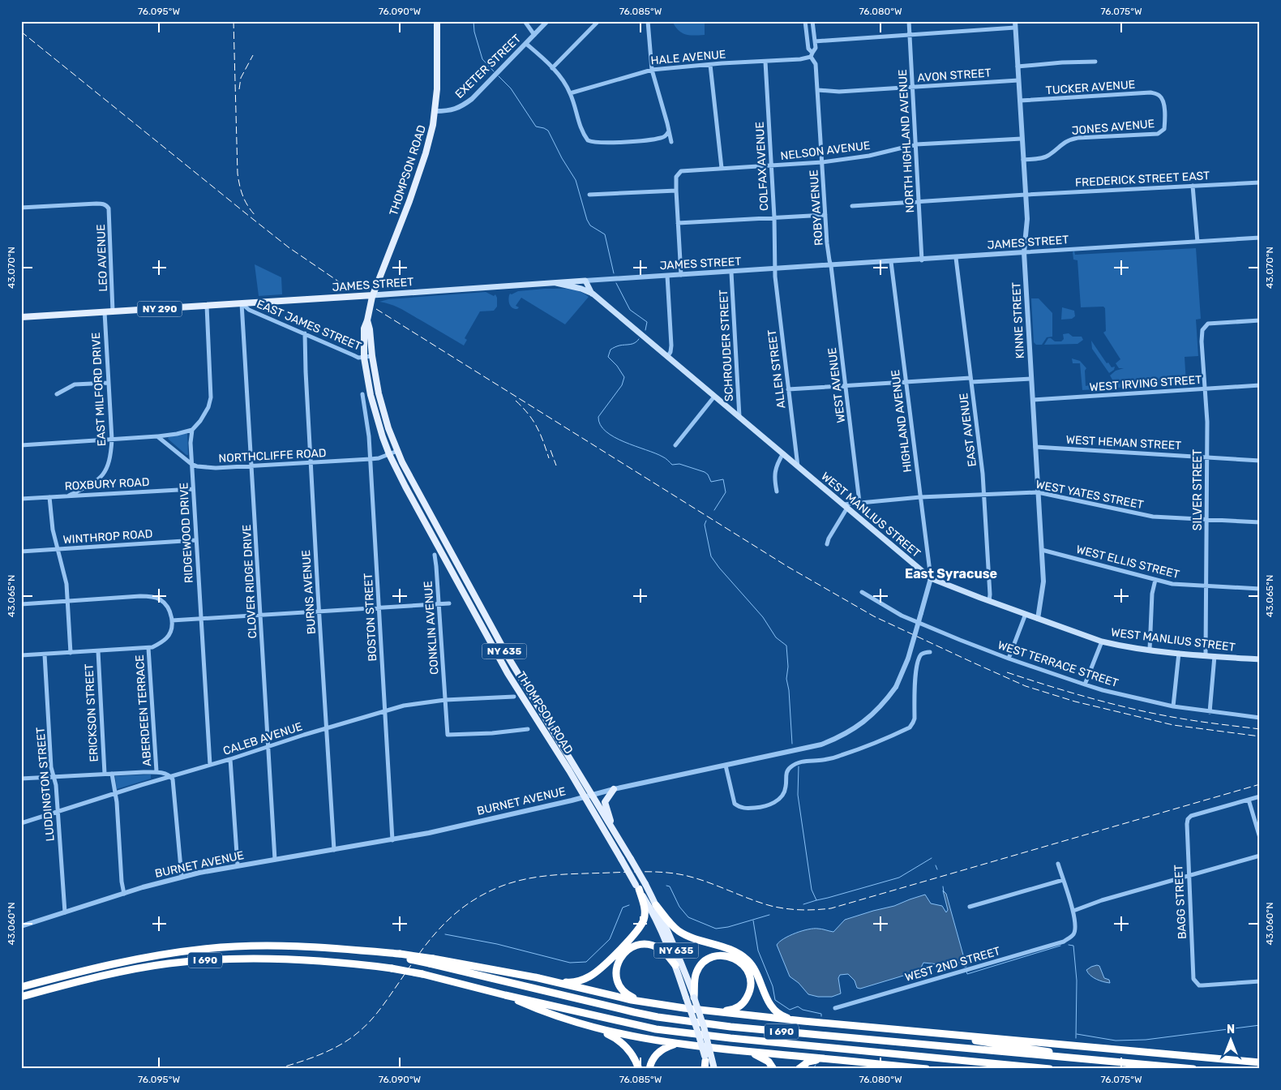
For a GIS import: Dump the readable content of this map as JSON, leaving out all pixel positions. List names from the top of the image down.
{
  "streets": {
    "highway": ["I 690"],
    "main road": [
      "THOMPSON ROAD",
      "JAMES STREET",
      "NY 290",
      "WEST MANLIUS STREET",
      "NY 635"
    ],
    "street": [
      "HALE AVENUE",
      "EXETER STREET",
      "AVON STREET",
      "TUCKER AVENUE",
      "JONES AVENUE",
      "NORTH HIGHLAND AVENUE",
      "NELSON AVENUE",
      "COLFAX AVENUE",
      "FREDERICK STREET EAST",
      "ROBY AVENUE",
      "LEO AVENUE",
      "KINNE STREET",
      "EAST JAMES STREET",
      "SCHROUDER STREET",
      "ALLEN STREET",
      "WEST IRVING STREET",
      "WEST AVENUE",
      "EAST MILFORD DRIVE",
      "HIGHLAND AVENUE",
      "EAST AVENUE",
      "WEST HEMAN STREET",
      "NORTHCLIFFE ROAD",
      "ROXBURY ROAD",
      "SILVER STREET",
      "WEST YATES STREET",
      "RIDGEWOOD DRIVE",
      "WINTHROP ROAD",
      "WEST ELLIS STREET",
      "CLOVER RIDGE DRIVE",
      "BURNS AVENUE",
      "BOSTON STREET",
      "CONKLIN AVENUE",
      "WEST TERRACE STREET",
      "ABERDEEN TERRACE",
      "ERICKSON STREET",
      "CALEB AVENUE",
      "LUDDINGTON STREET",
      "BURNET AVENUE",
      "BAGG STREET",
      "WEST 2ND STREET"
    ]
  },
  "crossings": [
    ["HALE AVENUE", "COLFAX AVENUE"],
    ["HALE AVENUE", "ROBY AVENUE"],
    ["EXETER STREET", "THOMPSON ROAD"],
    ["AVON STREET", "NORTH HIGHLAND AVENUE"],
    ["AVON STREET", "ROBY AVENUE"],
    ["AVON STREET", "KINNE STREET"],
    ["TUCKER AVENUE", "JONES AVENUE"],
    ["TUCKER AVENUE", "KINNE STREET"],
    ["JONES AVENUE", "KINNE STREET"],
    ["NORTH HIGHLAND AVENUE", "NELSON AVENUE"],
    ["NORTH HIGHLAND AVENUE", "FREDERICK STREET EAST"],
    ["NORTH HIGHLAND AVENUE", "JAMES STREET"],
    ["NELSON AVENUE", "COLFAX AVENUE"],
    ["NELSON AVENUE", "ROBY AVENUE"],
    ["NELSON AVENUE", "KINNE STREET"],
    ["COLFAX AVENUE", "JAMES STREET"],
    ["COLFAX AVENUE", "ALLEN STREET"],
    ["THOMPSON ROAD", "JAMES STREET"],
    ["THOMPSON ROAD", "EAST JAMES STREET"],
    ["THOMPSON ROAD", "NORTHCLIFFE ROAD"],
    ["THOMPSON ROAD", "BURNET AVENUE"],
    ["FREDERICK STREET EAST", "KINNE STREET"],
    ["ROBY AVENUE", "JAMES STREET"],
    ["ROBY AVENUE", "WEST AVENUE"],
    ["JAMES STREET", "LEO AVENUE"],
    ["JAMES STREET", "KINNE STREET"],
    ["JAMES STREET", "EAST JAMES STREET"],
    ["JAMES STREET", "SCHROUDER STREET"],
    ["JAMES STREET", "ALLEN STREET"],
    ["JAMES STREET", "WEST AVENUE"],
    ["JAMES STREET", "EAST MILFORD DRIVE"],
    ["JAMES STREET", "HIGHLAND AVENUE"],
    ["JAMES STREET", "EAST AVENUE"],
    ["JAMES STREET", "WEST MANLIUS STREET"],
    ["JAMES STREET", "CLOVER RIDGE DRIVE"],
    ["KINNE STREET", "WEST IRVING STREET"],
    ["KINNE STREET", "WEST HEMAN STREET"],
    ["KINNE STREET", "WEST YATES STREET"],
    ["KINNE STREET", "WEST MANLIUS STREET"],
    ["KINNE STREET", "WEST ELLIS STREET"],
    ["EAST JAMES STREET", "CLOVER RIDGE DRIVE"],
    ["EAST JAMES STREET", "BURNS AVENUE"],
    ["SCHROUDER STREET", "WEST MANLIUS STREET"],
    ["ALLEN STREET", "WEST MANLIUS STREET"],
    ["WEST IRVING STREET", "SILVER STREET"],
    ["WEST AVENUE", "WEST YATES STREET"],
    ["EAST MILFORD DRIVE", "ROXBURY ROAD"],
    ["HIGHLAND AVENUE", "WEST YATES STREET"],
    ["HIGHLAND AVENUE", "WEST MANLIUS STREET"],
    ["HIGHLAND AVENUE", "BURNET AVENUE"],
    ["EAST AVENUE", "WEST YATES STREET"],
    ["EAST AVENUE", "WEST MANLIUS STREET"],
    ["WEST HEMAN STREET", "SILVER STREET"],
    ["NORTHCLIFFE ROAD", "RIDGEWOOD DRIVE"],
    ["NORTHCLIFFE ROAD", "CLOVER RIDGE DRIVE"],
    ["NORTHCLIFFE ROAD", "BURNS AVENUE"],
    ["NORTHCLIFFE ROAD", "BOSTON STREET"],
    ["ROXBURY ROAD", "RIDGEWOOD DRIVE"],
    ["SILVER STREET", "WEST YATES STREET"],
    ["SILVER STREET", "WEST MANLIUS STREET"],
    ["SILVER STREET", "WEST ELLIS STREET"],
    ["WEST YATES STREET", "WEST MANLIUS STREET"],
    ["WEST MANLIUS STREET", "BURNET AVENUE"],
    ["RIDGEWOOD DRIVE", "WINTHROP ROAD"],
    ["RIDGEWOOD DRIVE", "CALEB AVENUE"],
    ["CLOVER RIDGE DRIVE", "CALEB AVENUE"],
    ["CLOVER RIDGE DRIVE", "BURNET AVENUE"],
    ["BURNS AVENUE", "CALEB AVENUE"],
    ["BURNS AVENUE", "BURNET AVENUE"],
    ["BOSTON STREET", "CALEB AVENUE"],
    ["BOSTON STREET", "BURNET AVENUE"],
    ["CONKLIN AVENUE", "CALEB AVENUE"],
    ["ERICKSON STREET", "CALEB AVENUE"],
    ["ERICKSON STREET", "BURNET AVENUE"],
    ["CALEB AVENUE", "LUDDINGTON STREET"],
    ["LUDDINGTON STREET", "BURNET AVENUE"]
  ],
  "districts": ["East Syracuse"],
  "north": "top",
  "coordinates": [
    "76.095°W",
    "76.090°W",
    "76.085°W",
    "76.080°W",
    "76.075°W",
    "43.070°N",
    "43.065°N",
    "43.060°N"
  ]
}
